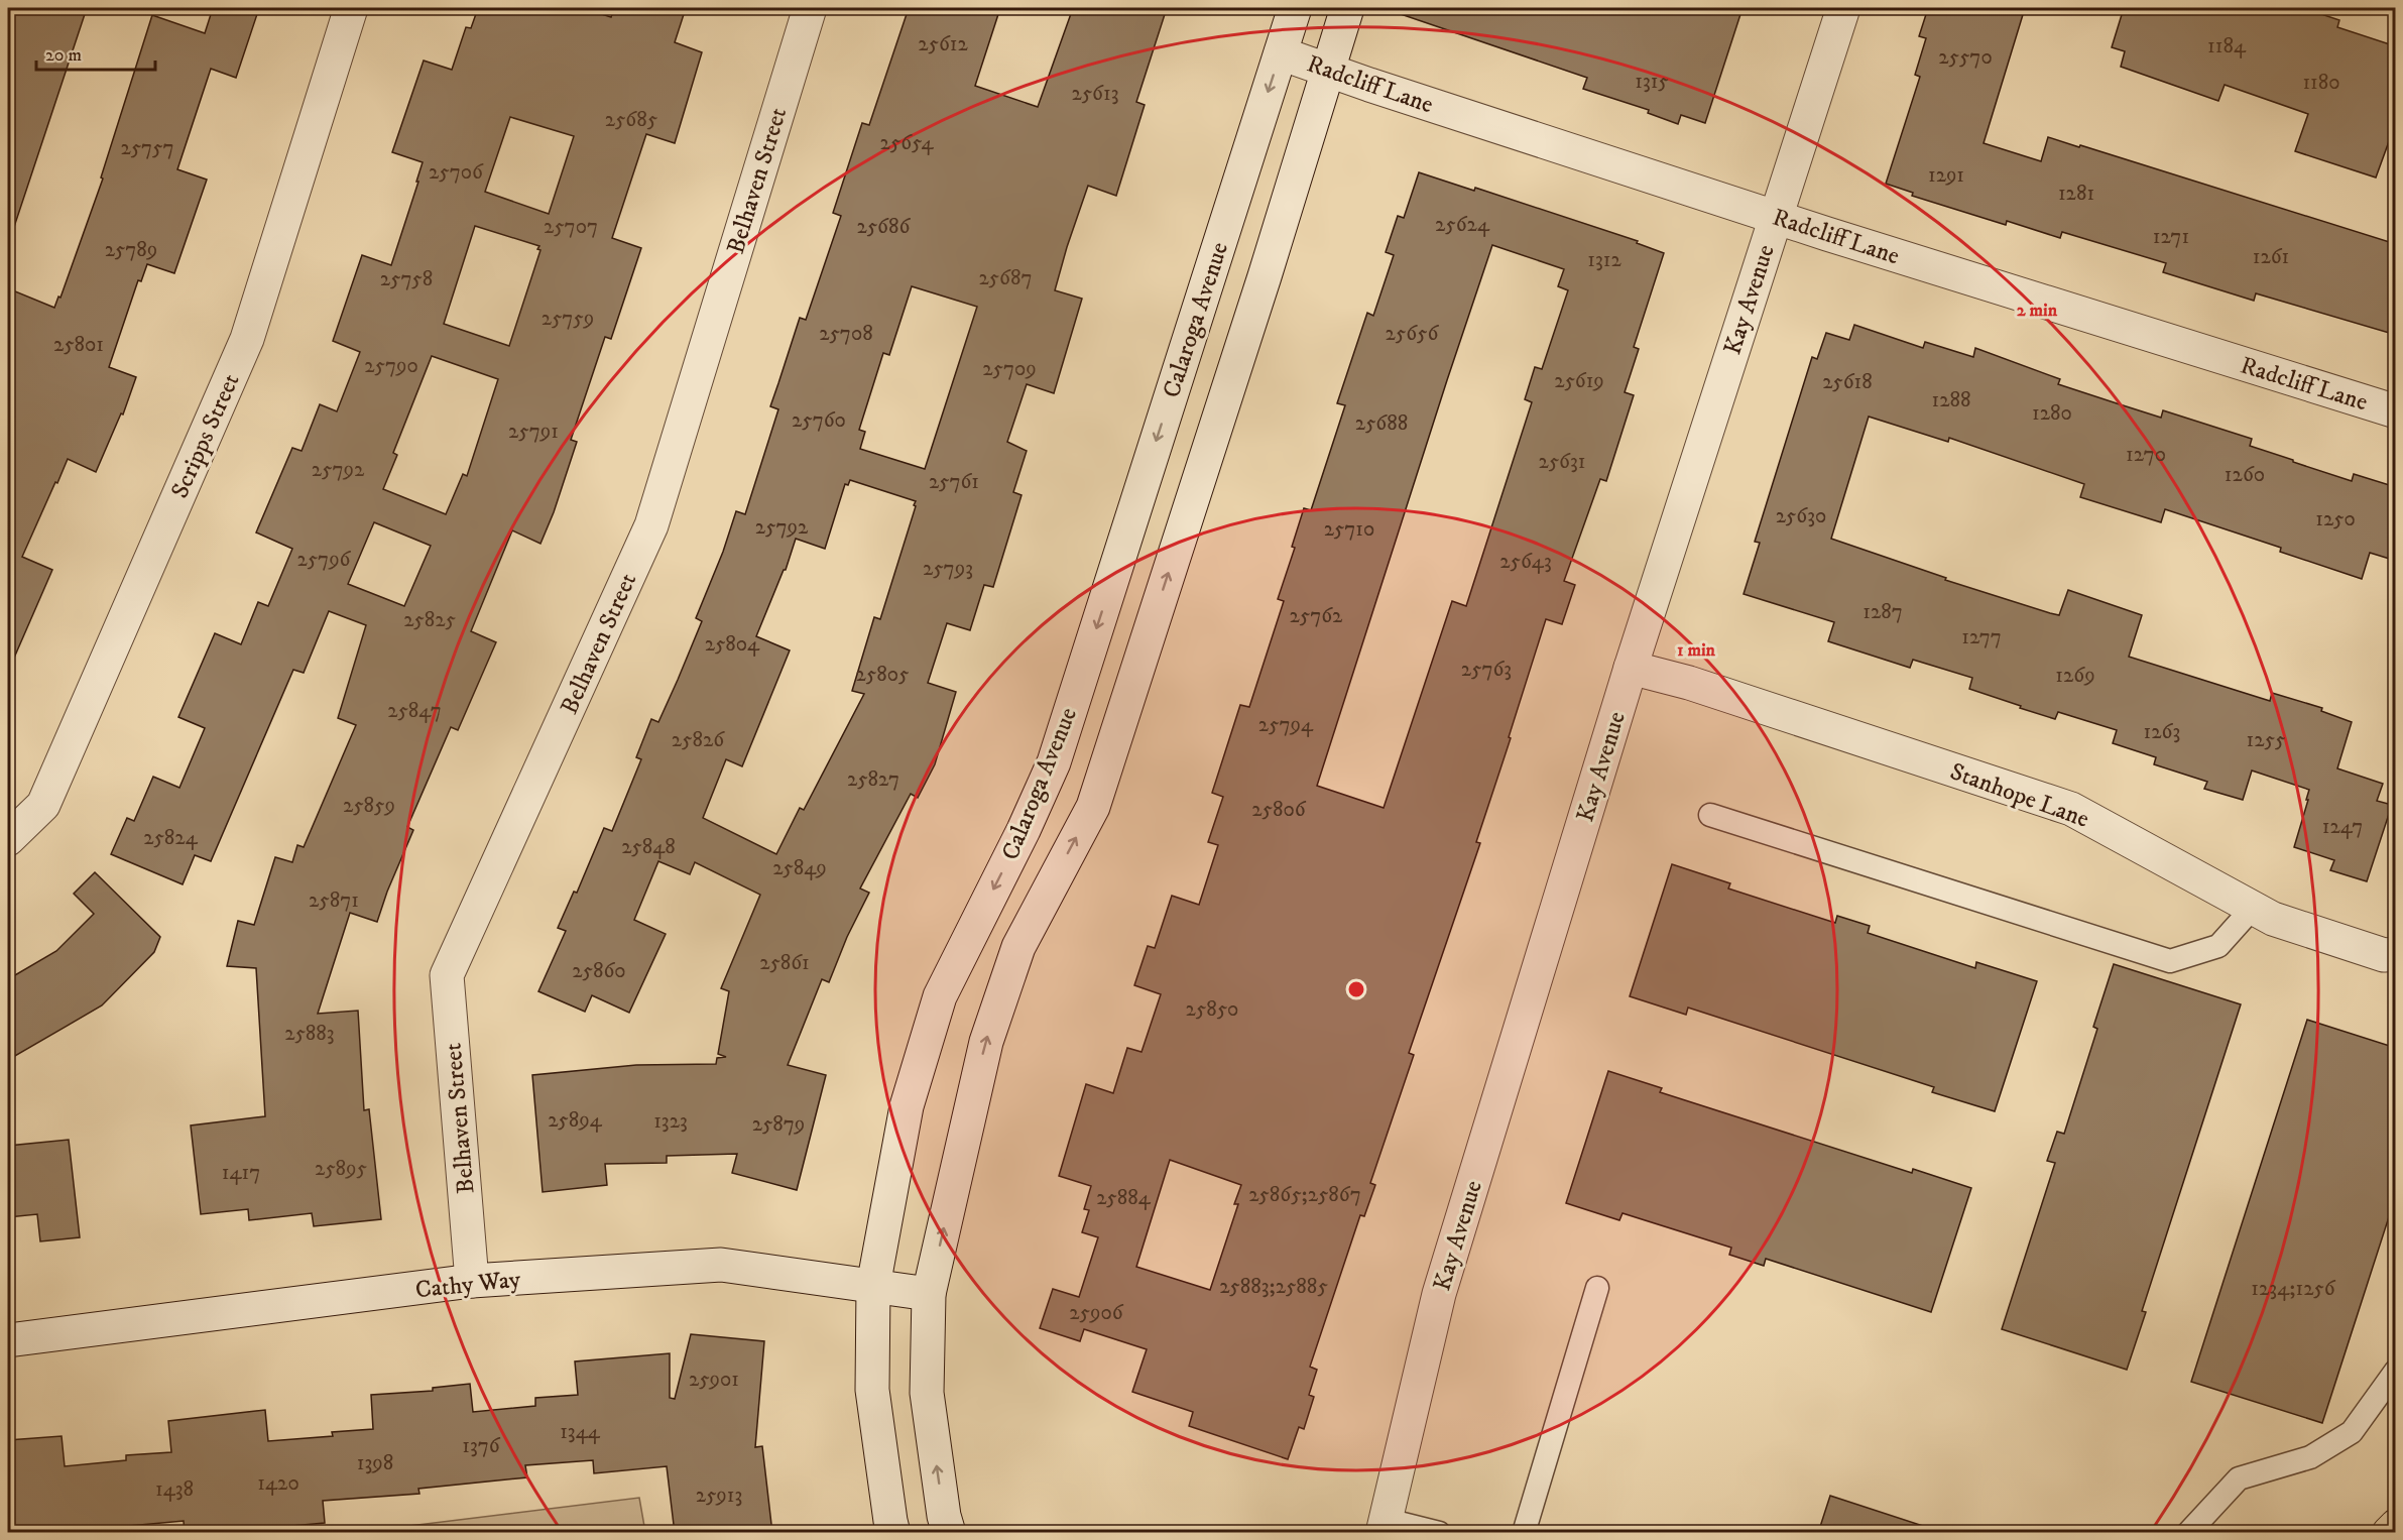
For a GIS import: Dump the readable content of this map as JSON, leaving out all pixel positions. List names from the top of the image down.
{
  "streets": {
    "street": [
      "Radcliff Lane",
      "Belhaven Street",
      "Kay Avenue",
      "Calaroga Avenue",
      "Scripps Street",
      "Stanhope Lane",
      "Cathy Way"
    ]
  },
  "crossings": [
    ["Radcliff Lane", "Kay Avenue"],
    ["Radcliff Lane", "Calaroga Avenue"],
    ["Belhaven Street", "Cathy Way"],
    ["Kay Avenue", "Stanhope Lane"],
    ["Calaroga Avenue", "Cathy Way"]
  ],
  "house_numbers": [
    "25612",
    "1184",
    "25570",
    "1315",
    "1180",
    "25613",
    "25685",
    "25654",
    "25757",
    "25706",
    "1291",
    "1281",
    "25624",
    "25707",
    "25686",
    "1271",
    "25789",
    "1261",
    "1312",
    "25687",
    "25758",
    "25759",
    "25708",
    "25656",
    "25801",
    "25790",
    "25709",
    "25619",
    "25618",
    "1288",
    "1280",
    "25760",
    "25688",
    "25791",
    "1270",
    "25631",
    "25792",
    "1260",
    "25761",
    "25630",
    "1250",
    "25792",
    "25710",
    "25796",
    "25643",
    "25793",
    "1287",
    "25762",
    "25825",
    "1277",
    "25804",
    "25763",
    "25805",
    "1269",
    "25847",
    "25794",
    "1263",
    "25826",
    "1255",
    "25827",
    "25859",
    "25806",
    "1247",
    "25824",
    "25848",
    "25849",
    "25871",
    "25861",
    "25860",
    "25850",
    "25883",
    "25894",
    "1323",
    "25879",
    "25895",
    "1417",
    "25865;25867",
    "25884",
    "25883;25885",
    "1234;1256",
    "25906",
    "25901",
    "1344",
    "1376",
    "1398",
    "1420",
    "1438",
    "25913"
  ],
  "scale_bar": "20 m",
  "rings": ["2 min", "1 min"]
}
